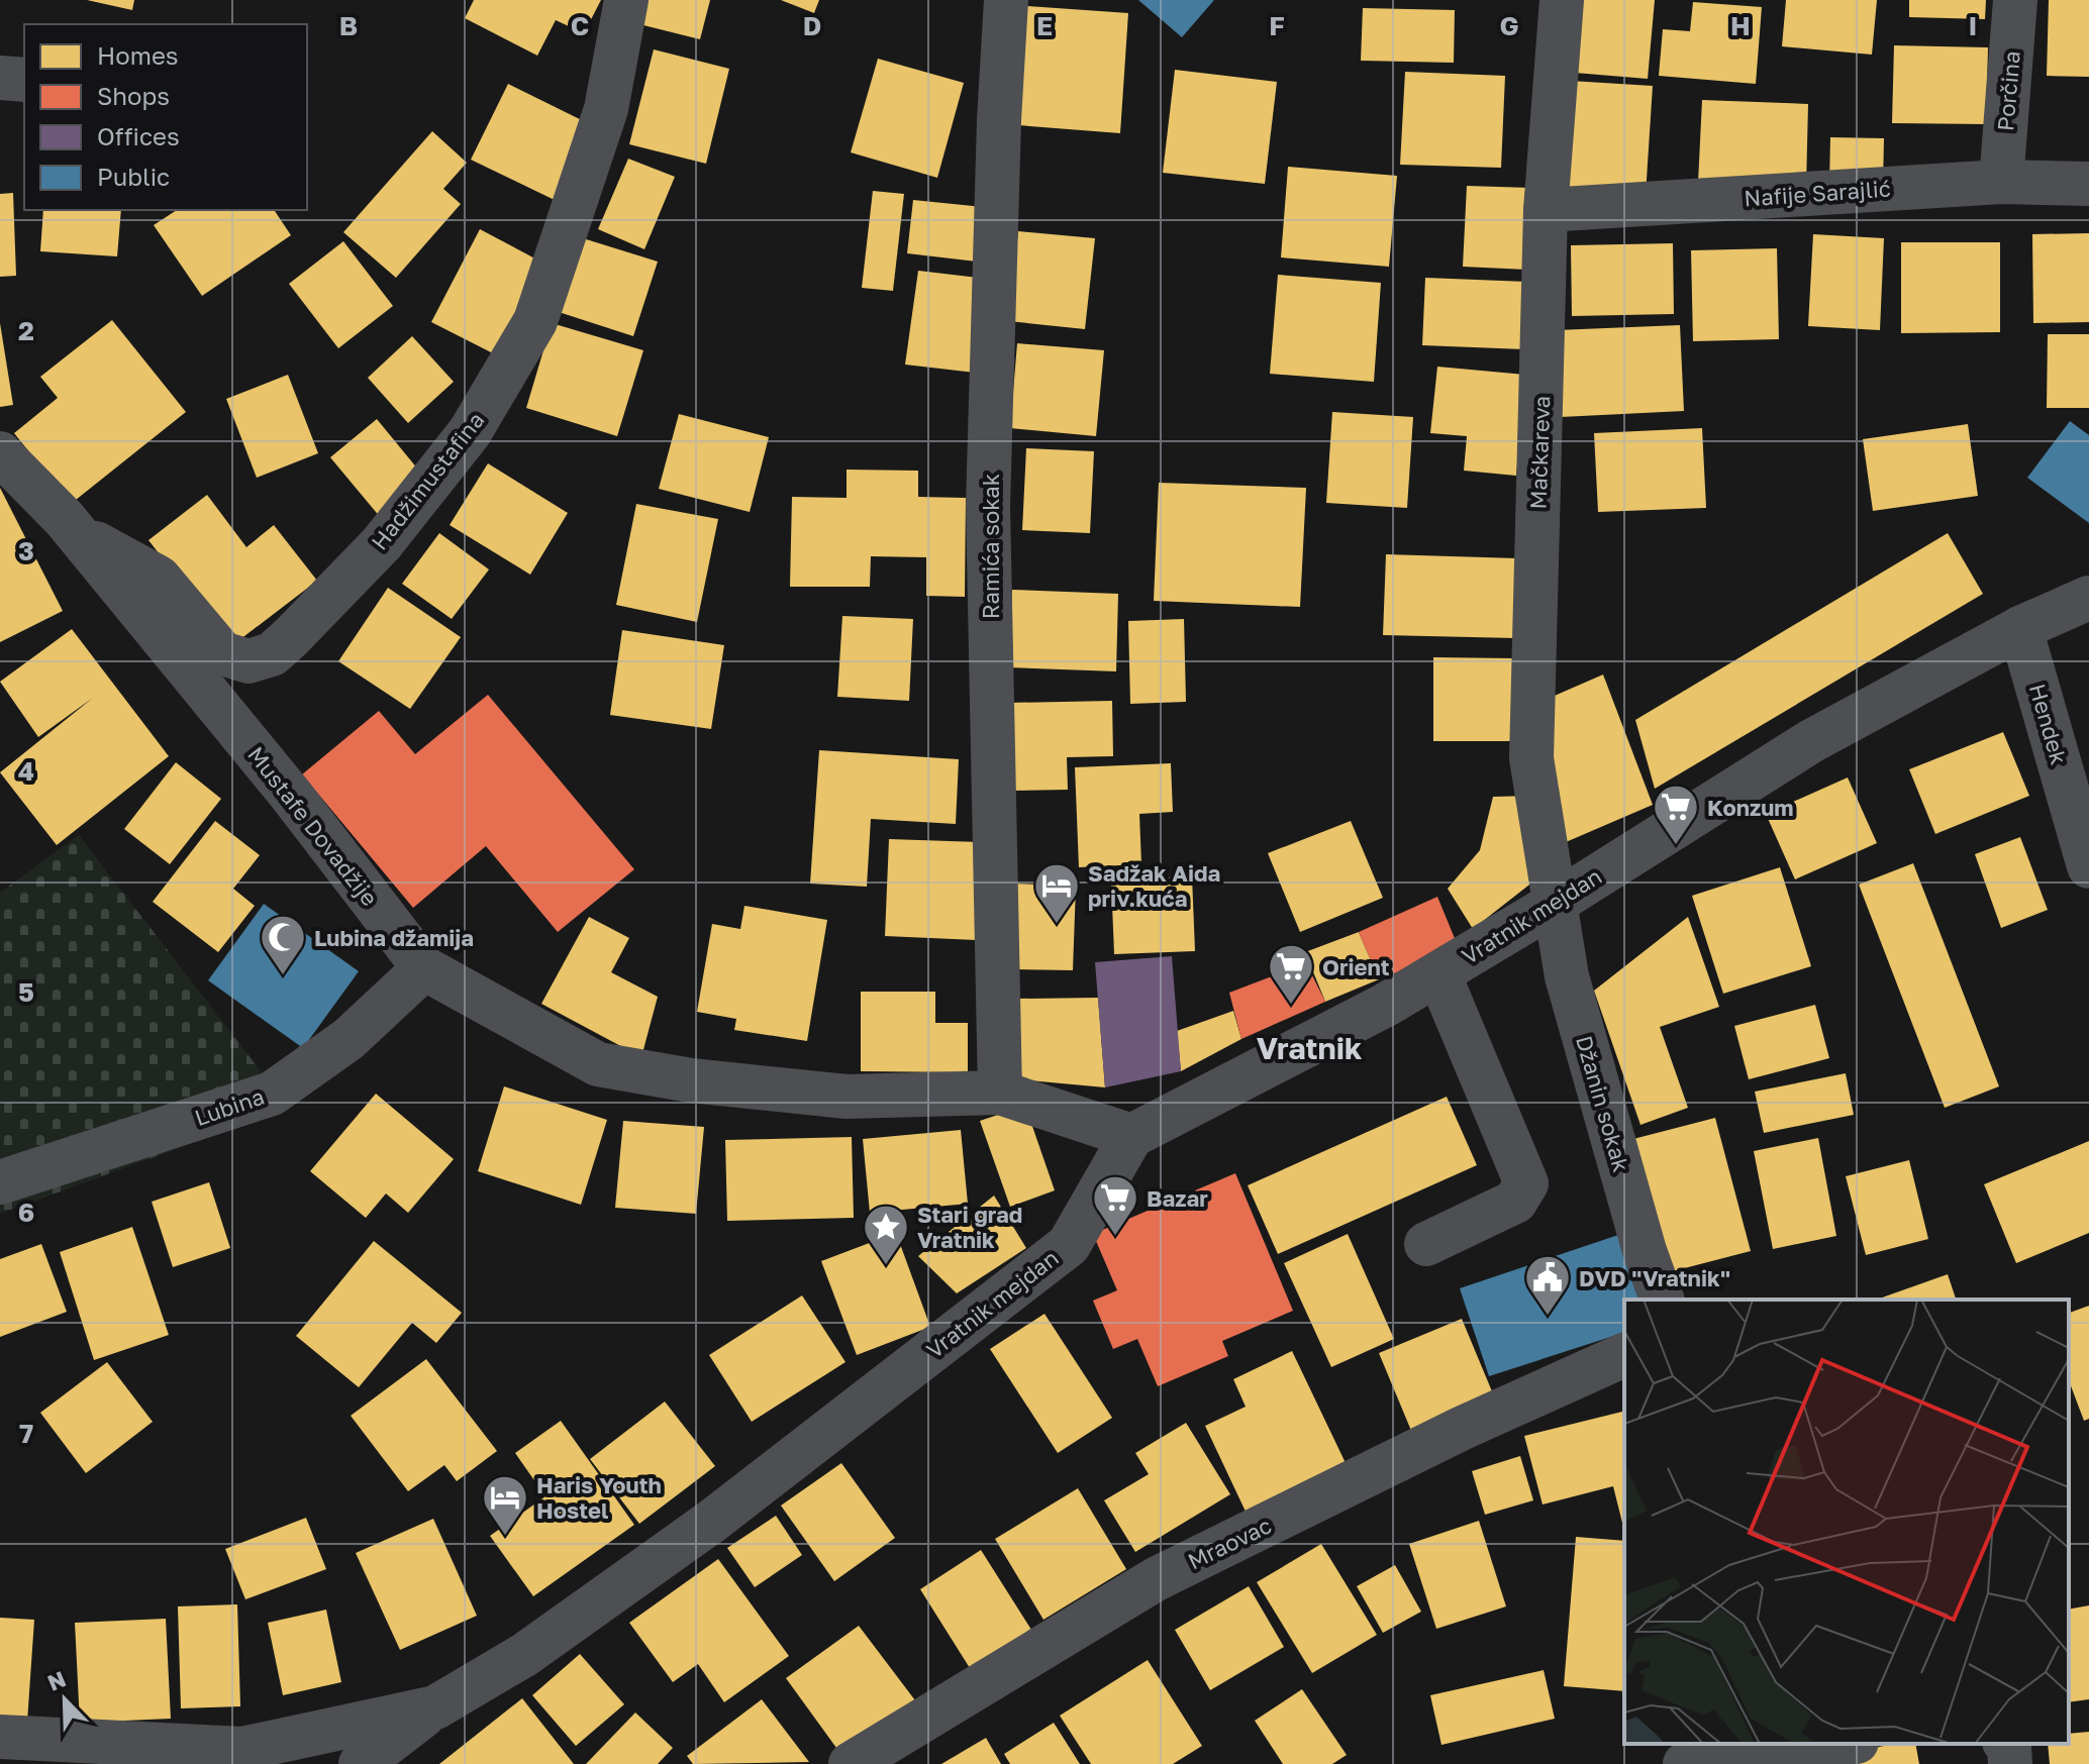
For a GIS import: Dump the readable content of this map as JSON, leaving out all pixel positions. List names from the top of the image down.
{
  "streets": {
    "street": [
      "Porčina",
      "Nafije Sarajlić",
      "Mačkareva",
      "Hadžimustafina",
      "Ramića sokak",
      "Hendek",
      "Mustafe Dovadžije",
      "Vratnik mejdan",
      "Džanin sokak",
      "Lubina",
      "Mraovac"
    ]
  },
  "crossings": [
    ["Porčina", "Nafije Sarajlić"],
    ["Nafije Sarajlić", "Mačkareva"],
    ["Mačkareva", "Vratnik mejdan"],
    ["Mačkareva", "Džanin sokak"],
    ["Hadžimustafina", "Mustafe Dovadžije"],
    ["Ramića sokak", "Mustafe Dovadžije"],
    ["Hendek", "Vratnik mejdan"],
    ["Mustafe Dovadžije", "Vratnik mejdan"],
    ["Mustafe Dovadžije", "Lubina"],
    ["Vratnik mejdan", "Džanin sokak"]
  ],
  "districts": ["Vratnik"],
  "places": {
    "supermarket": ["Konzum", "Orient", "Bazar"],
    "hotel": ["Sadžak Aida priv.kuća", "Haris Youth Hostel"],
    "mosque": ["Lubina džamija"],
    "place": ["Stari grad Vratnik"],
    "public building": ["DVD \"Vratnik\""]
  },
  "legend": [
    "Homes",
    "Shops",
    "Offices",
    "Public"
  ],
  "north": "top left",
  "grid": {
    "columns": [
      "B",
      "C",
      "D",
      "E",
      "F",
      "G",
      "H",
      "I"
    ],
    "rows": [
      "2",
      "3",
      "4",
      "5",
      "6",
      "7"
    ]
  }
}
